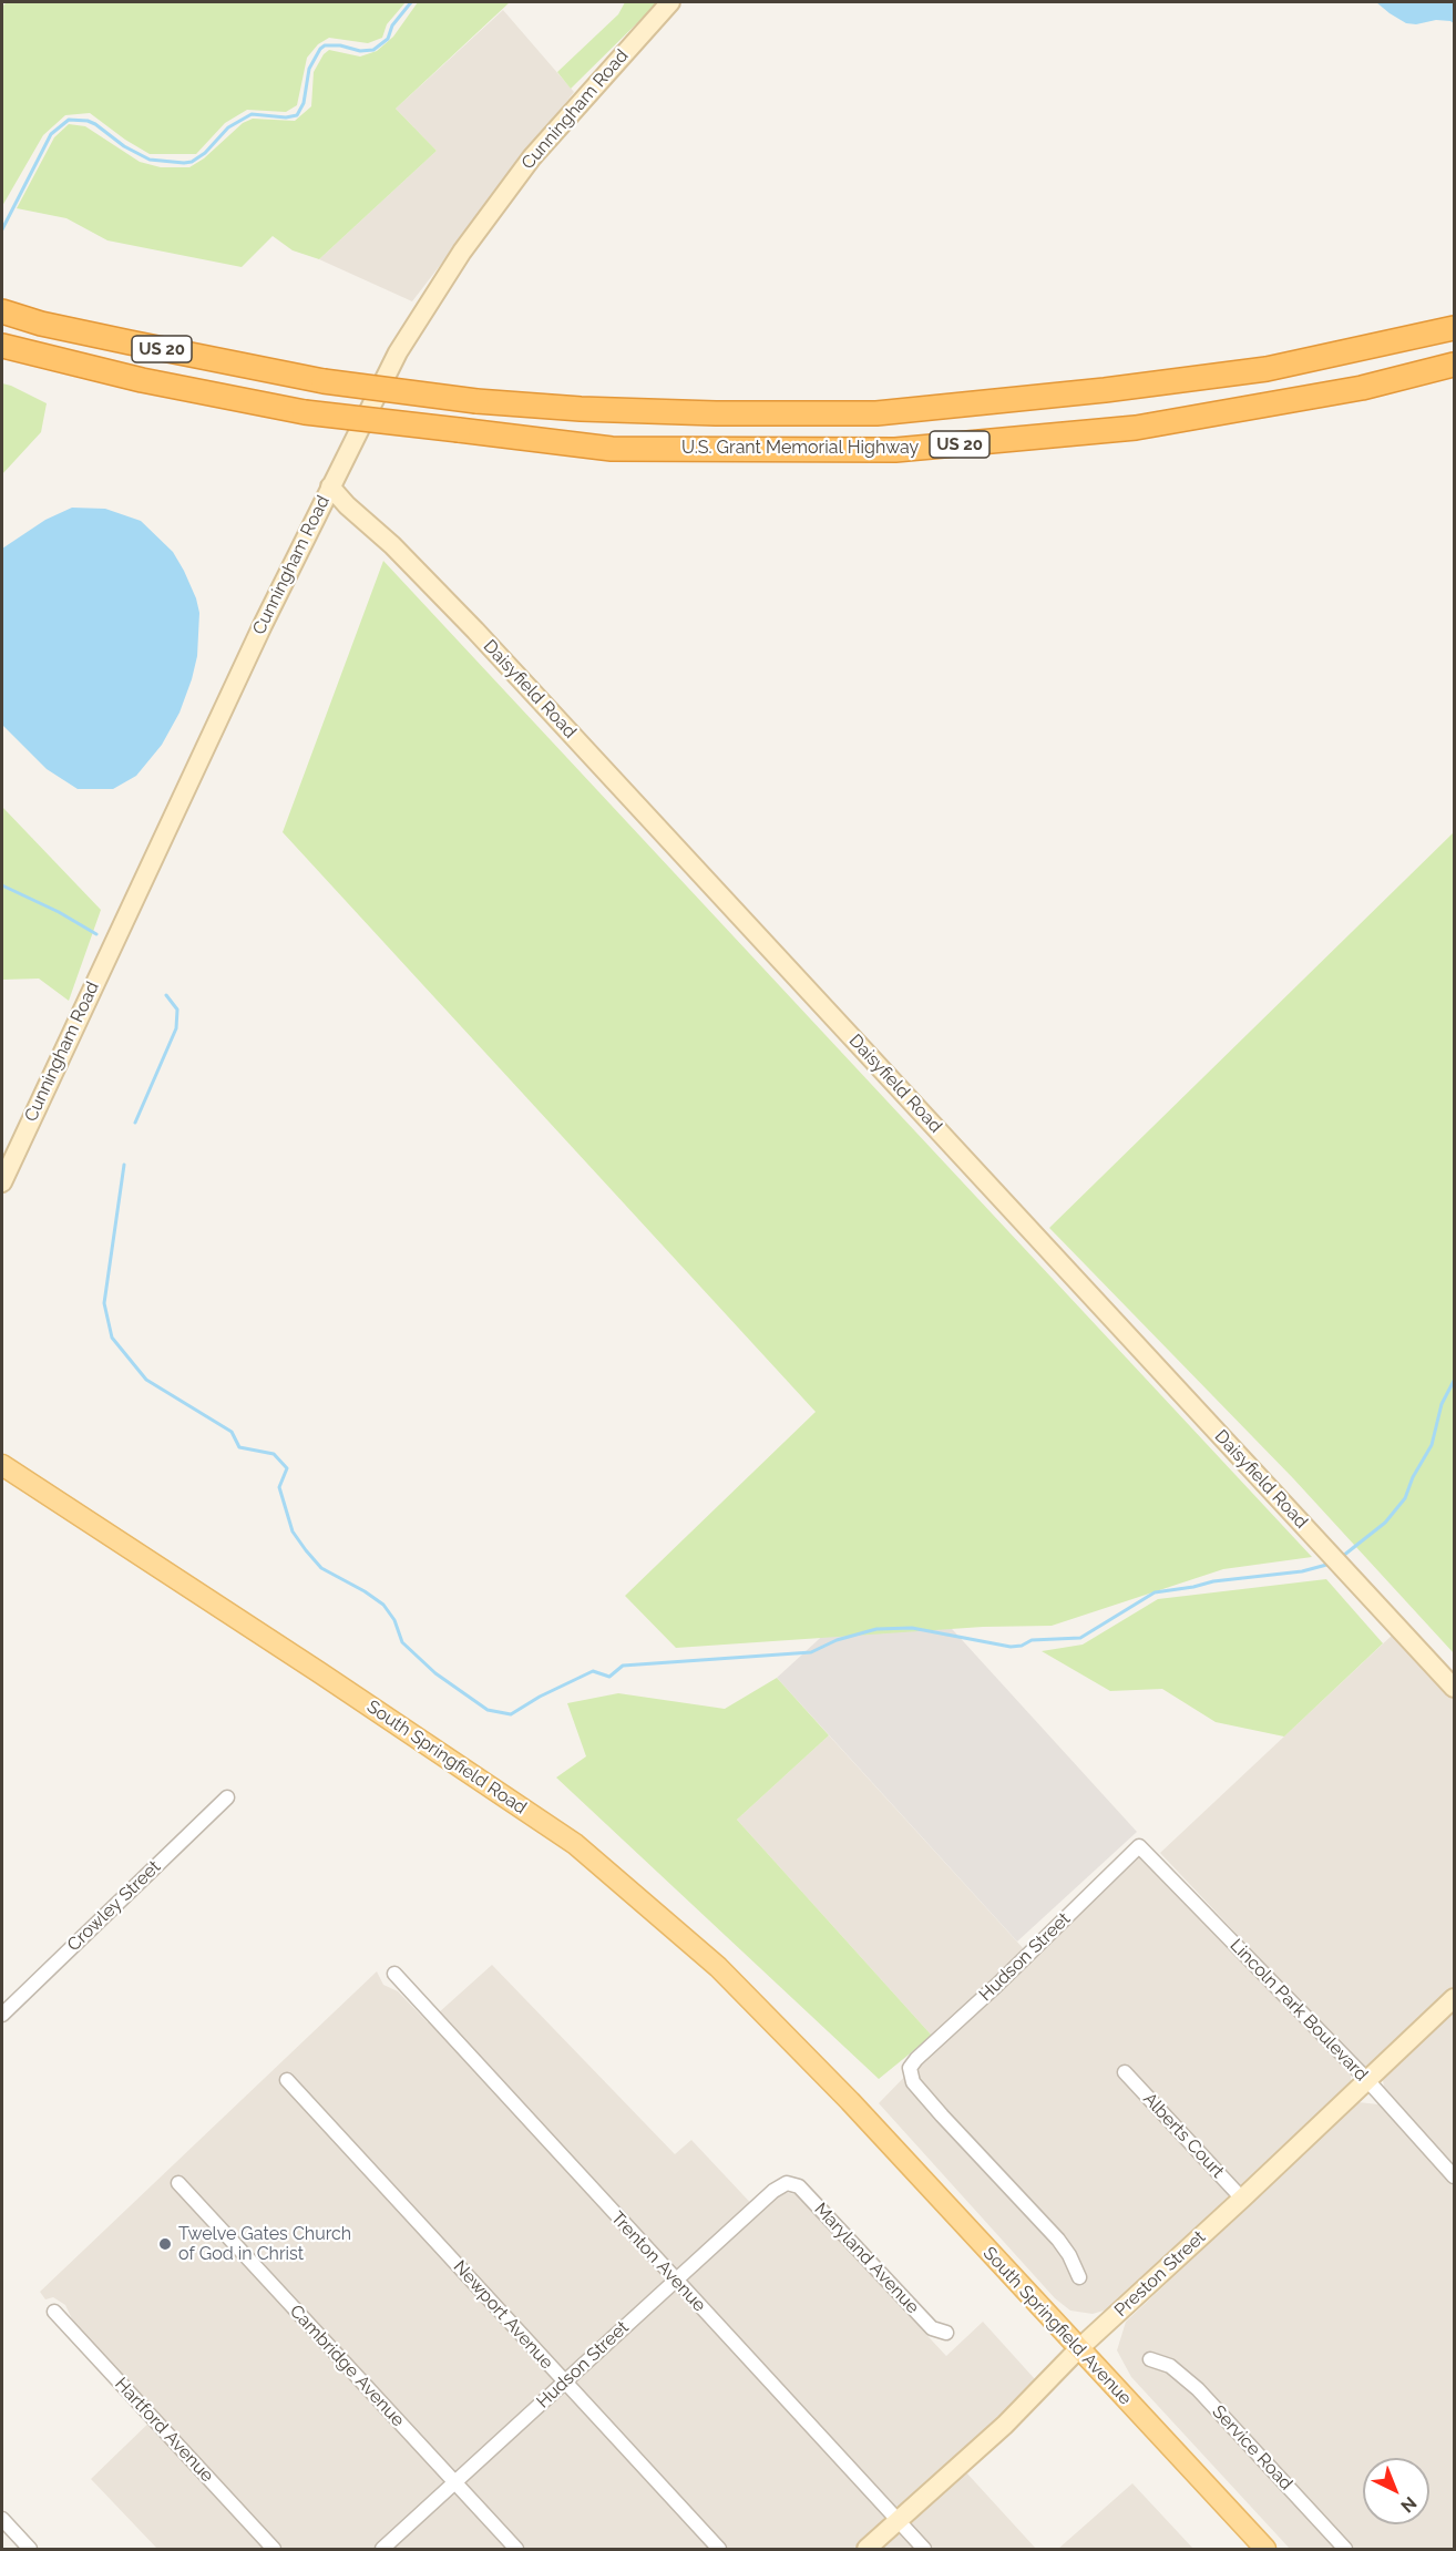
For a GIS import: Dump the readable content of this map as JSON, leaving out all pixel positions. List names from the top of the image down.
{
  "streets": {
    "highway": ["US 20", "U.S. Grant Memorial Highway"],
    "main road": ["South Springfield Road", "South Springfield Avenue"],
    "street": [
      "Cunningham Road",
      "Daisyfield Road",
      "Crowley Street",
      "Hudson Street",
      "Lincoln Park Boulevard",
      "Alberts Court",
      "Maryland Avenue",
      "Trenton Avenue",
      "Preston Street",
      "Newport Avenue",
      "Cambridge Avenue",
      "Hartford Avenue",
      "Service Road"
    ]
  },
  "crossings": [
    ["Cunningham Road", "Daisyfield Road"],
    ["South Springfield Road", "South Springfield Avenue"],
    ["Hudson Street", "Lincoln Park Boulevard"],
    ["Hudson Street", "Maryland Avenue"],
    ["Hudson Street", "Trenton Avenue"],
    ["Hudson Street", "Newport Avenue"],
    ["Hudson Street", "Cambridge Avenue"],
    ["Lincoln Park Boulevard", "Preston Street"],
    ["Alberts Court", "Preston Street"],
    ["Trenton Avenue", "Preston Street"],
    ["Preston Street", "South Springfield Avenue"]
  ],
  "places": ["Twelve Gates Church of God in Christ"],
  "north": "bottom right"
}
